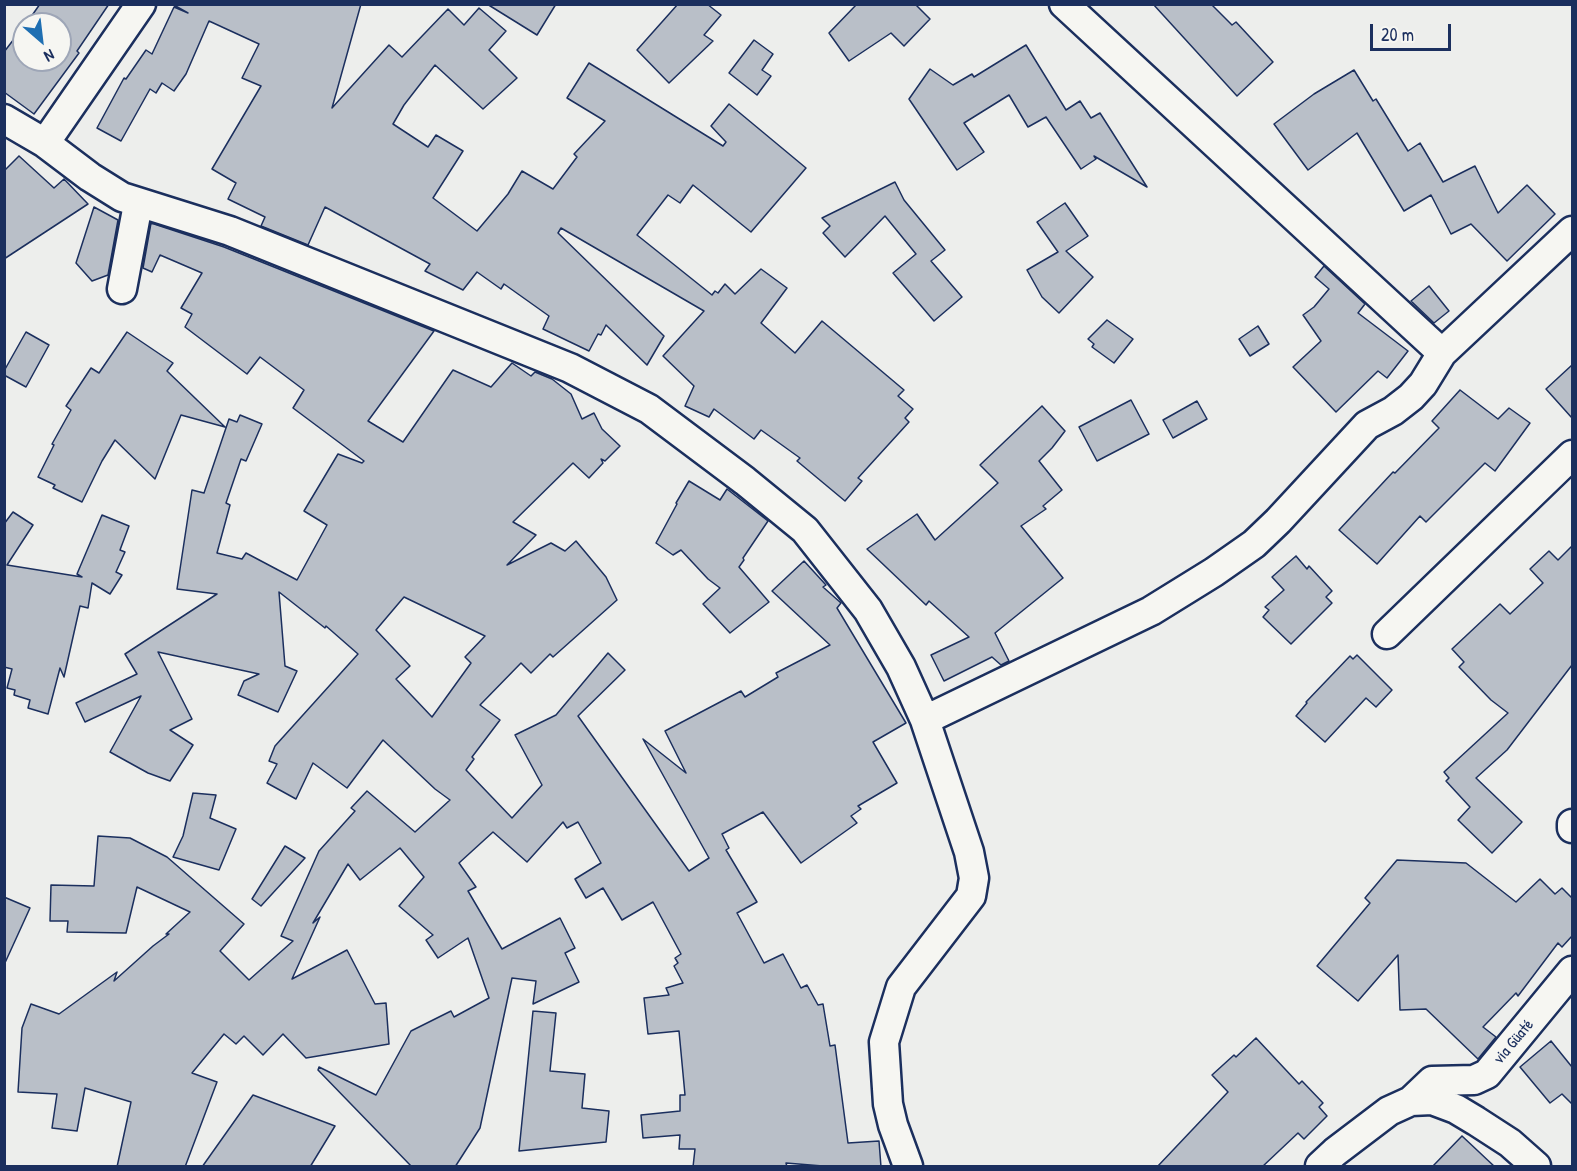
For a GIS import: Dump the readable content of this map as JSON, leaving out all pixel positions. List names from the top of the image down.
{
  "streets": {
    "street": ["via Güaté"]
  },
  "scale_bar": "20 m",
  "north": "bottom right"
}
